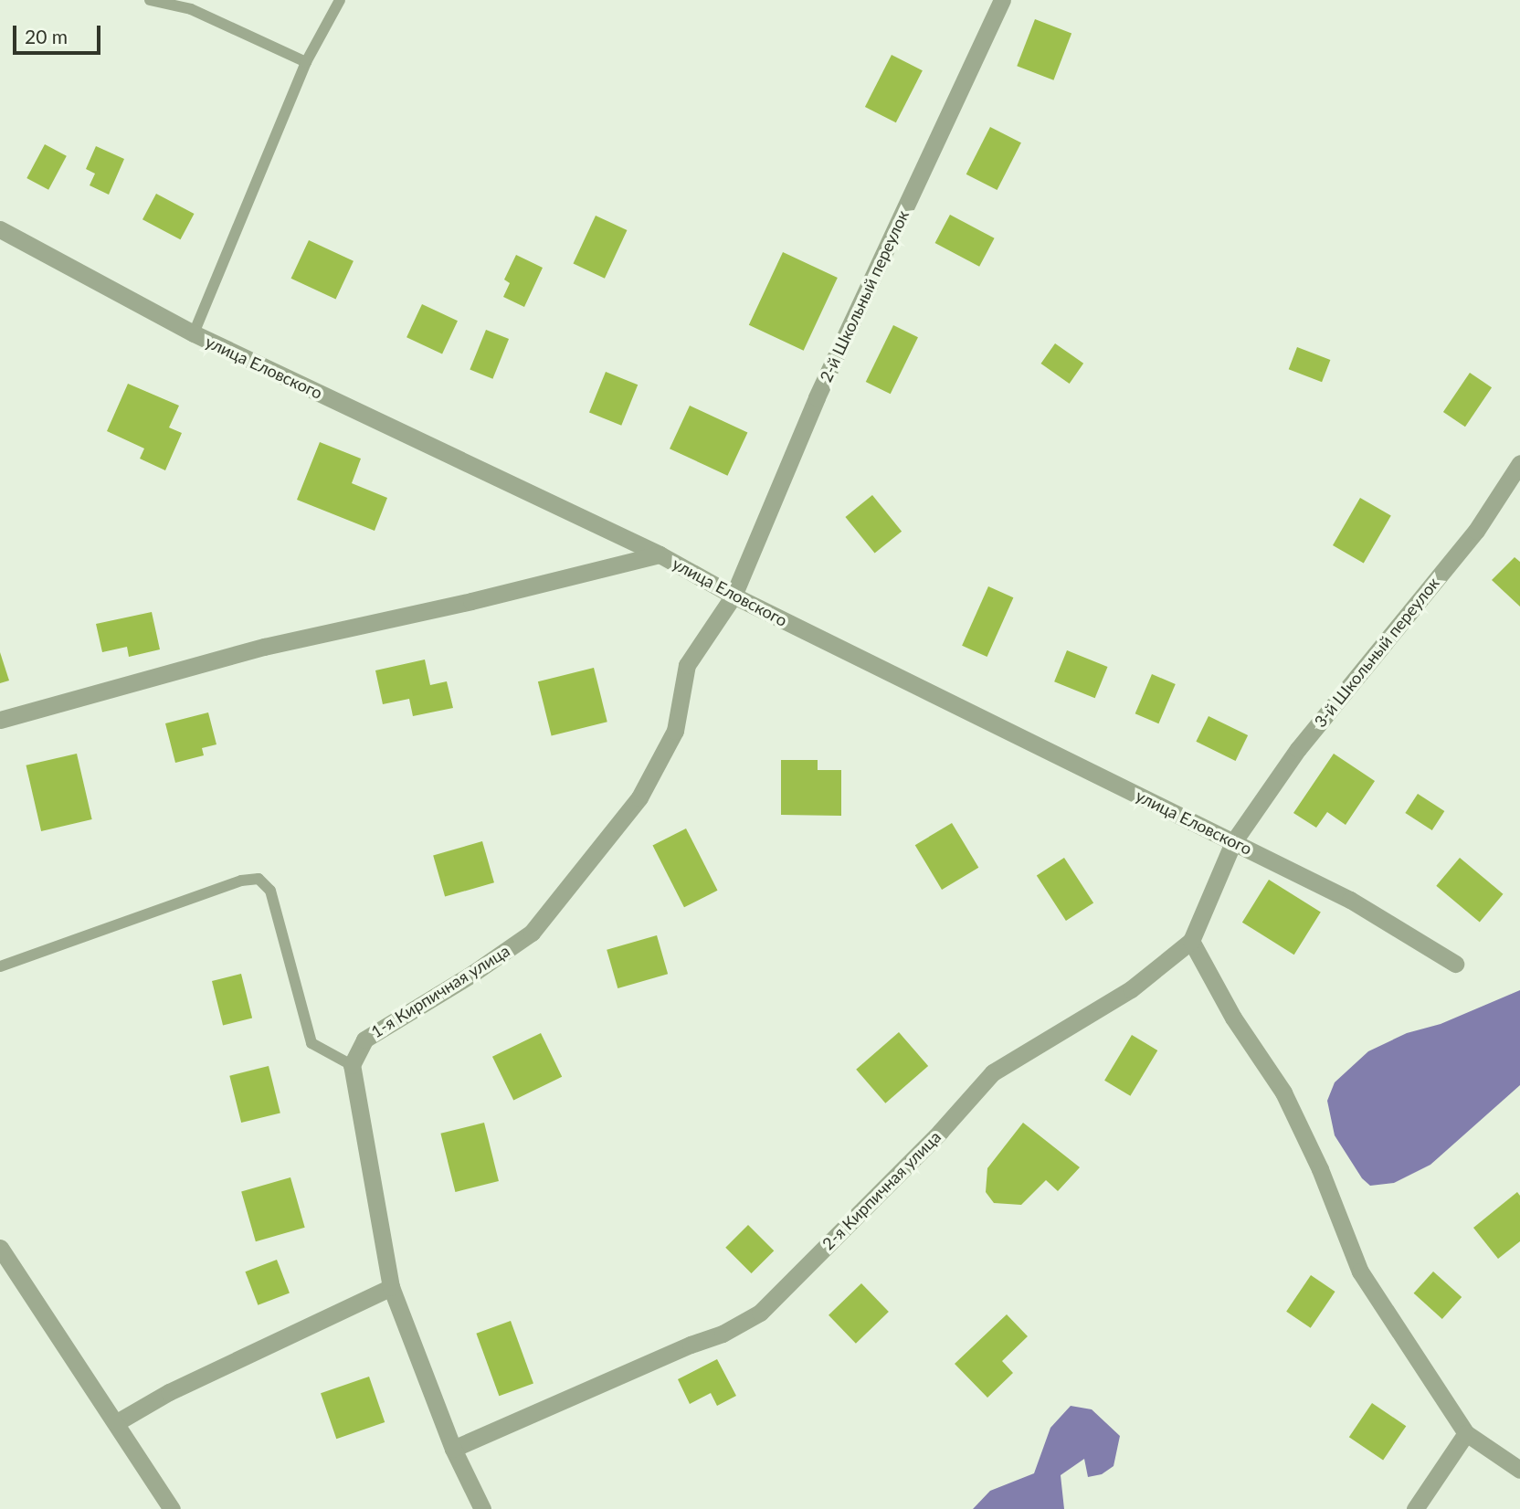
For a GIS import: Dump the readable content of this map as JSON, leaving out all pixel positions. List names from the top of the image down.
{
  "streets": {
    "street": [
      "2-й Школьный переулок",
      "улица Еловского",
      "3-й Школьный переулок",
      "1-я Кирпичная улица",
      "2-я Кирпичная улица"
    ]
  },
  "crossings": [
    ["2-й Школьный переулок", "улица Еловского"],
    ["2-й Школьный переулок", "1-я Кирпичная улица"],
    ["улица Еловского", "3-й Школьный переулок"],
    ["улица Еловского", "1-я Кирпичная улица"],
    ["улица Еловского", "2-я Кирпичная улица"],
    ["3-й Школьный переулок", "2-я Кирпичная улица"]
  ],
  "scale_bar": "20 m"
}
